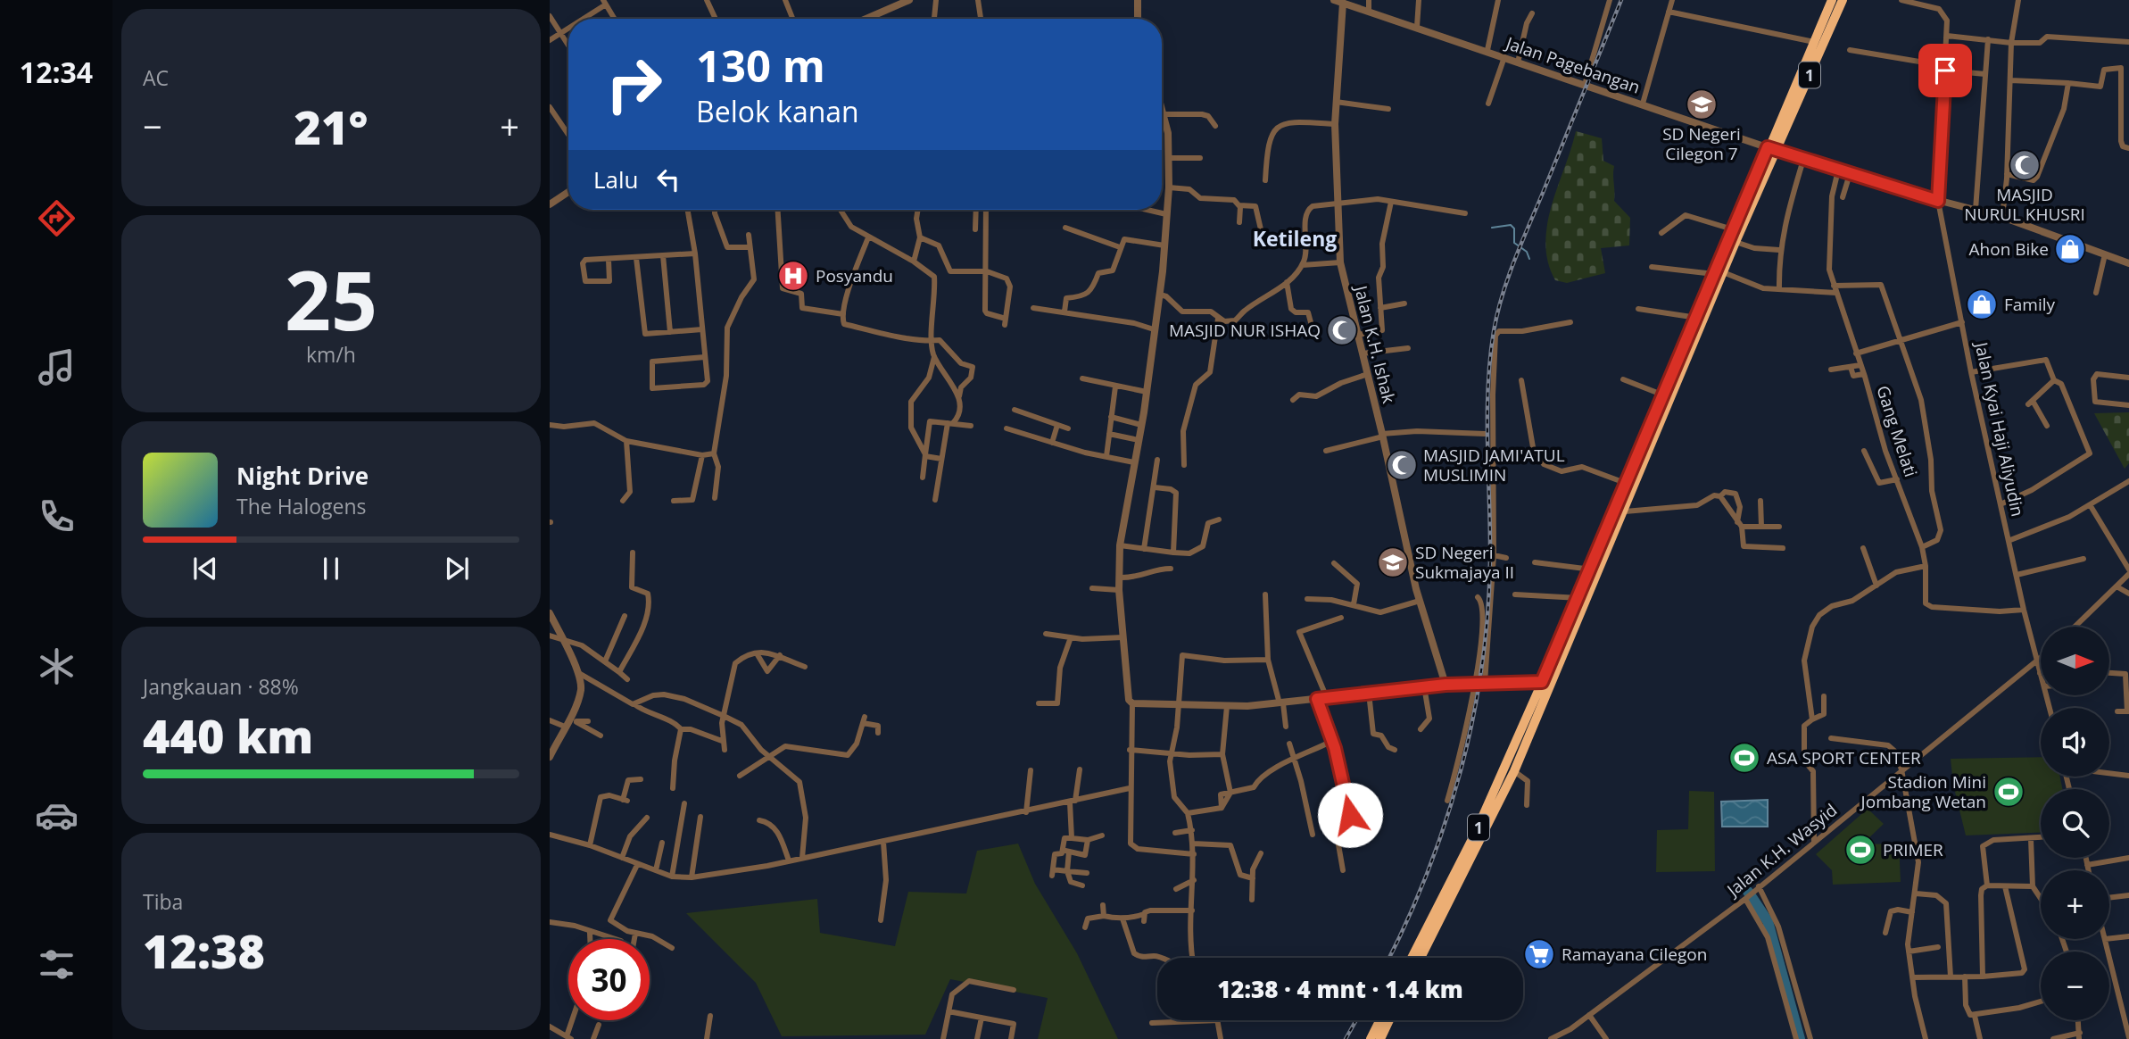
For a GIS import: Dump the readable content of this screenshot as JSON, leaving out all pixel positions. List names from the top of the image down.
{
  "streets": {
    "highway": ["1"],
    "street": [
      "Jalan Pagebangan",
      "Jalan K.H. Ishak",
      "Jalan Kyai Haji Aliyudin",
      "Gang Melati",
      "Jalan K.H. Wasyid"
    ]
  },
  "crossings": [
    ["Jalan Pagebangan", "1"],
    ["Jalan Pagebangan", "Jalan K.H. Ishak"],
    ["Jalan Pagebangan", "Jalan Kyai Haji Aliyudin"],
    ["Jalan Pagebangan", "Gang Melati"],
    ["Jalan Kyai Haji Aliyudin", "Gang Melati"],
    ["Jalan Kyai Haji Aliyudin", "Jalan K.H. Wasyid"]
  ],
  "districts": ["Ketileng"],
  "places": {
    "school or university": ["SD Negeri Cilegon 7", "SD Negeri Sukmajaya II"],
    "mosque": ["MASJID NURUL KHUSRI", "MASJID NUR ISHAQ", "MASJID JAMI'ATUL MUSLIMIN"],
    "shop": ["Ahon Bike", "Family"],
    "hospital": ["Posyandu"],
    "sports": ["ASA SPORT CENTER", "Stadion Mini Jombang Wetan", "PRIMER"],
    "supermarket": ["Ramayana Cilegon"]
  },
  "north": "right",
  "page": {
    "tabs": "12:34",
    "tile": [
      "AC",
      ["25", "km/h"],
      ["Jangkauan · 88%", "440 km"],
      ["Tiba", "12:38"]
    ],
    "turn": ["130 m", "Belok kanan"],
    "heat": ["−", "21°", "+"],
    "then": "Lalu",
    "song": ["Night Drive", "The Halogens"],
    "map_buttons": ["+", "−"],
    "limit": "30",
    "trip": "12:38 · 4 mnt · 1.4 km"
  }
}
